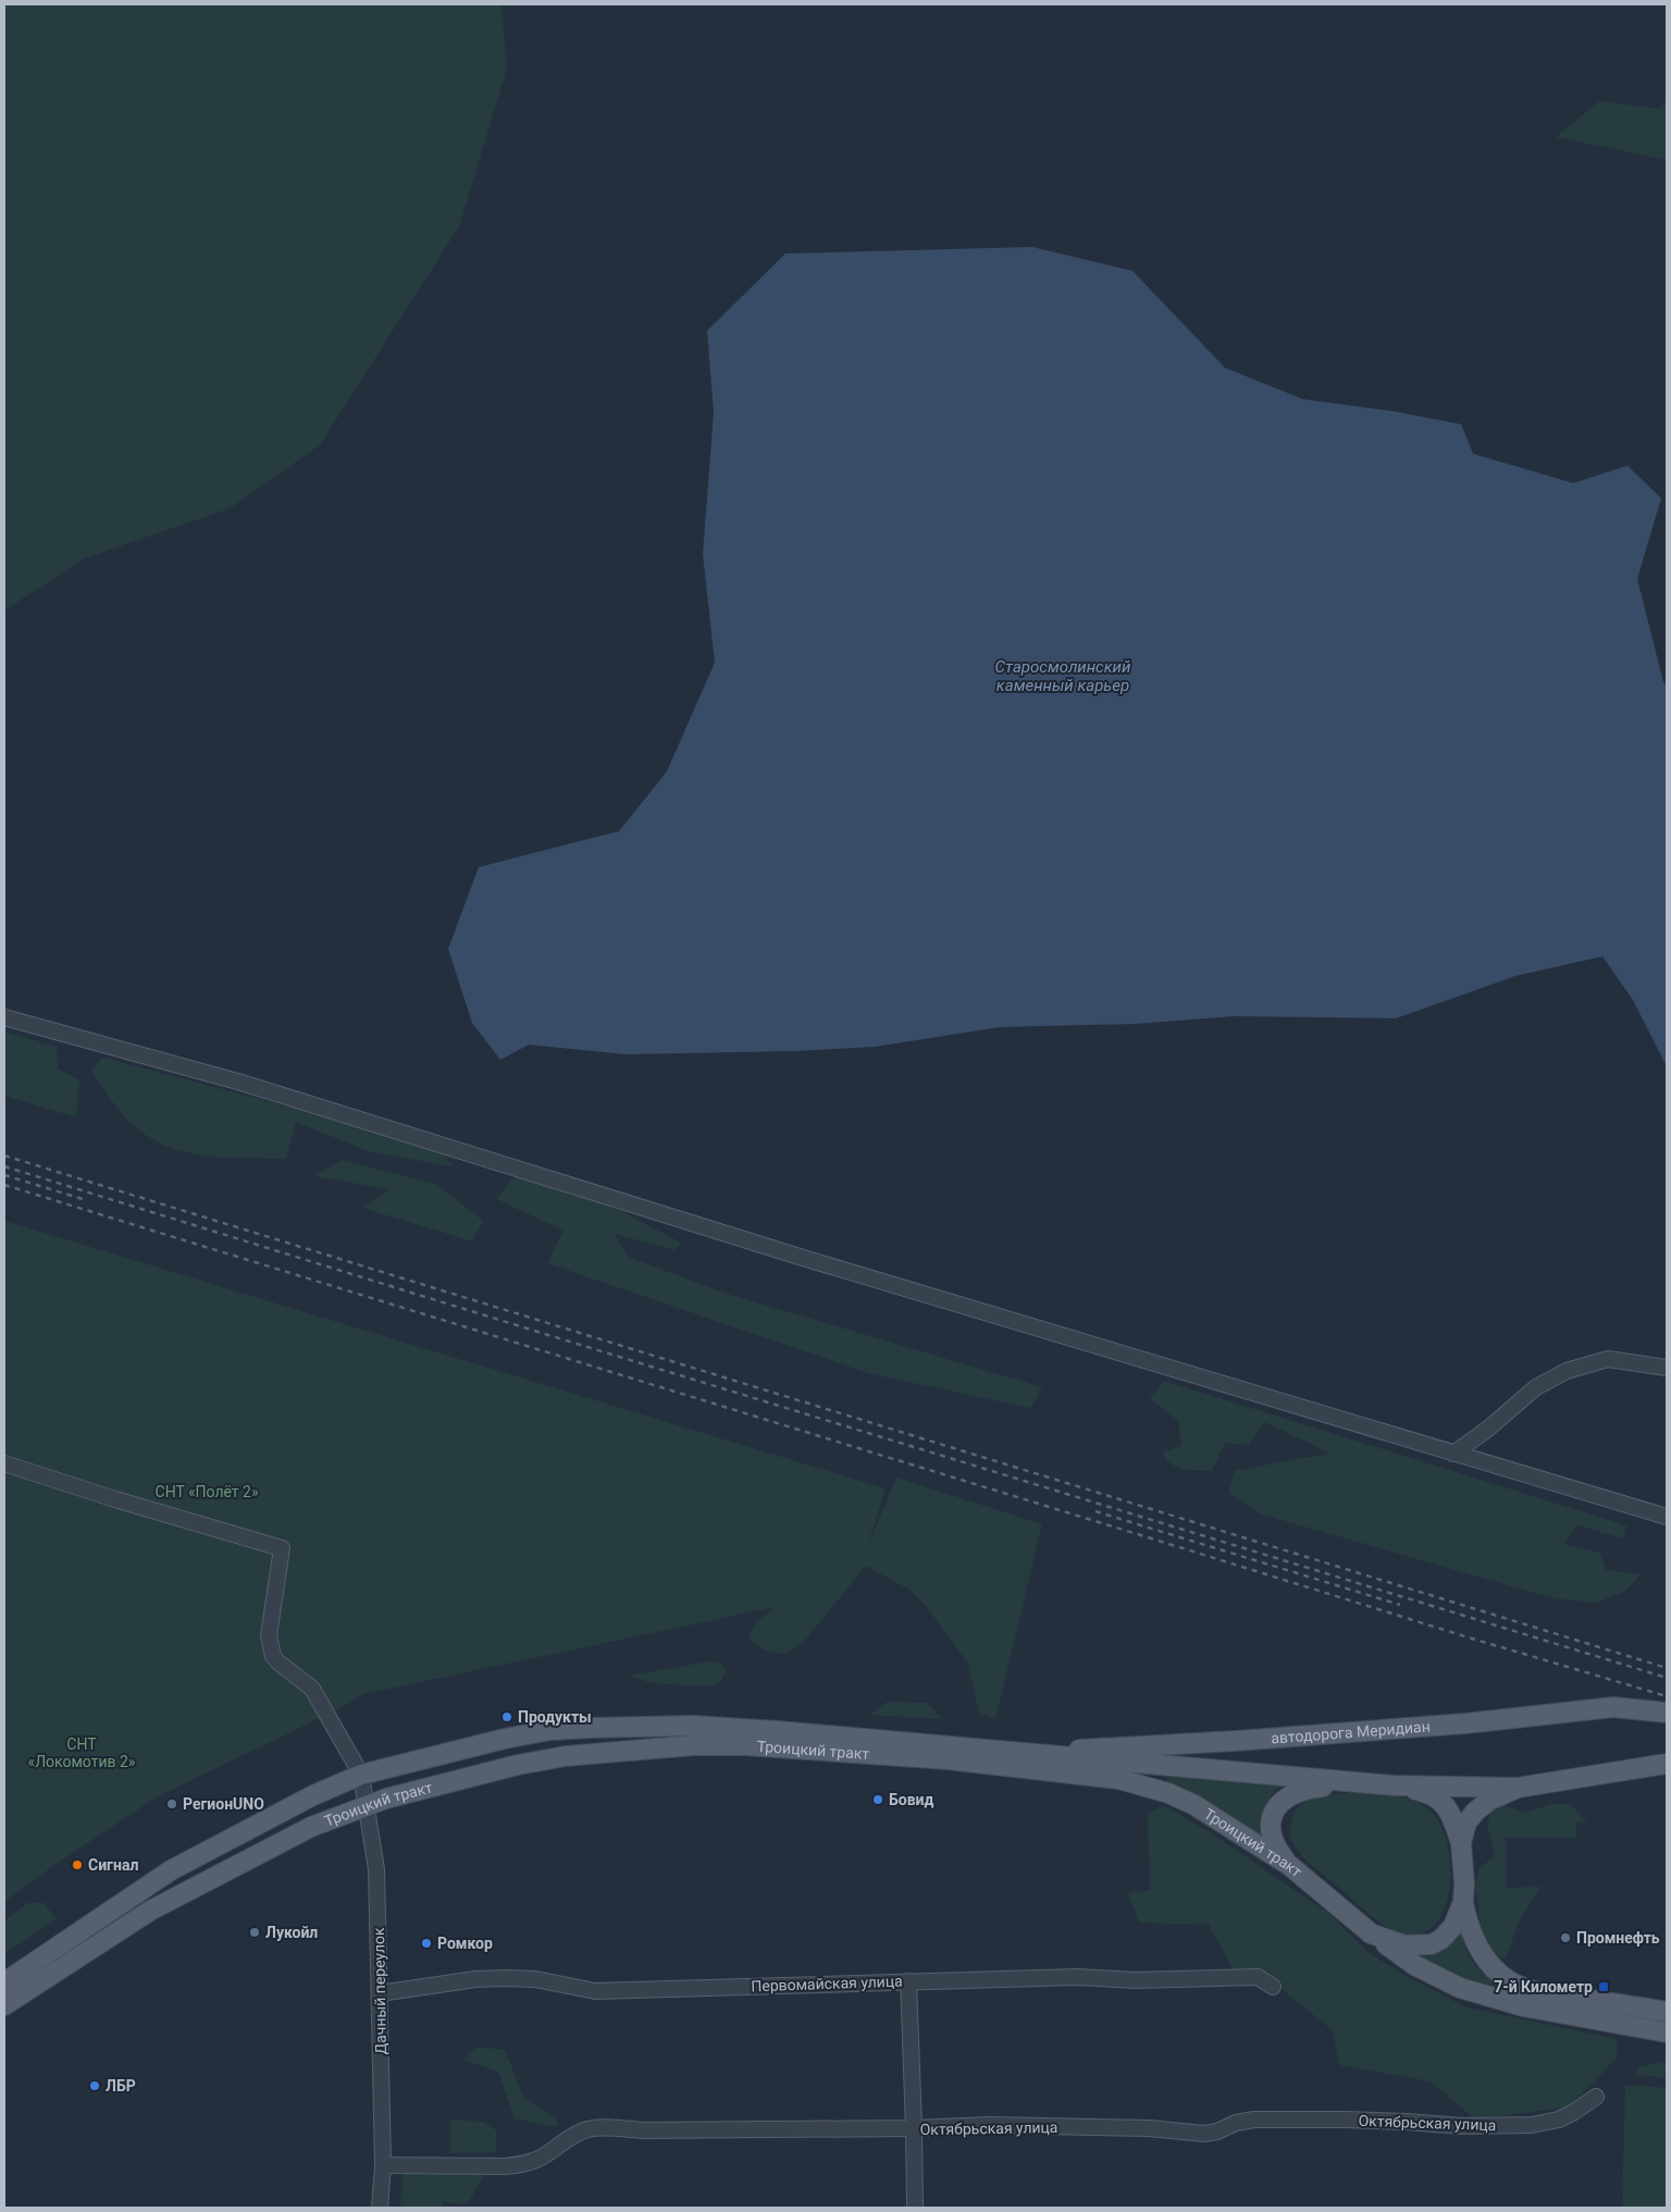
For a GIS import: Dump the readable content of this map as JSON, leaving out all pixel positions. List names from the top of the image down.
{
  "streets": {
    "main road": ["автодорога Меридиан", "Троицкий тракт"],
    "street": ["Первомайская улица", "Дачный переулок", "Октябрьская улица"]
  },
  "crossings": [
    ["автодорога Меридиан", "Троицкий тракт"],
    ["Троицкий тракт", "Дачный переулок"],
    ["Первомайская улица", "Дачный переулок"],
    ["Дачный переулок", "Октябрьская улица"]
  ],
  "water": ["Старосмолинский каменный карьер"],
  "parks": ["СНТ «Полёт 2»", "СНТ «Локомотив 2»"],
  "places": {
    "other": [
      "Продукты",
      "Бовид",
      "РегионUNO",
      "Сигнал",
      "Лукойл",
      "Промнефть",
      "Ромкор",
      "ЛБР"
    ],
    "transit": ["7-й Километр"]
  }
}
